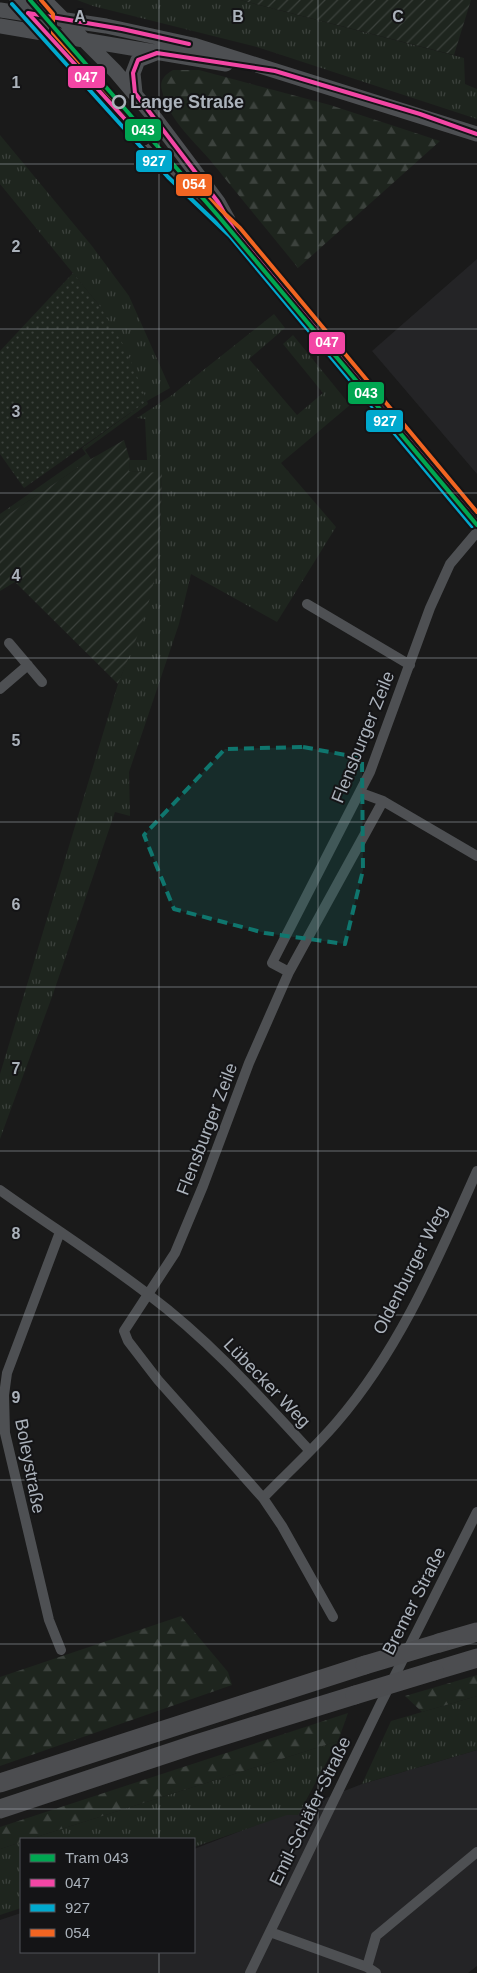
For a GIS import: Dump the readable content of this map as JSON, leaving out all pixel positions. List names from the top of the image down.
{
  "streets": {
    "street": [
      "Flensburger Zeile",
      "Oldenburger Weg",
      "Lübecker Weg",
      "Boleystraße",
      "Bremer Straße",
      "Emil-Schäfer-Straße"
    ]
  },
  "crossings": [
    ["Flensburger Zeile", "Lübecker Weg"],
    ["Oldenburger Weg", "Lübecker Weg"],
    ["Lübecker Weg", "Boleystraße"],
    ["Bremer Straße", "Emil-Schäfer-Straße"]
  ],
  "places": ["Lange Straße"],
  "lines": [
    "tram line 043",
    "transit line 054",
    "transit line 927",
    "transit line 047"
  ],
  "legend": [
    "Tram 043",
    "047",
    "927",
    "054"
  ],
  "grid": {
    "columns": ["A", "B", "C"],
    "rows": [
      "1",
      "2",
      "3",
      "4",
      "5",
      "6",
      "7",
      "8",
      "9"
    ]
  }
}
